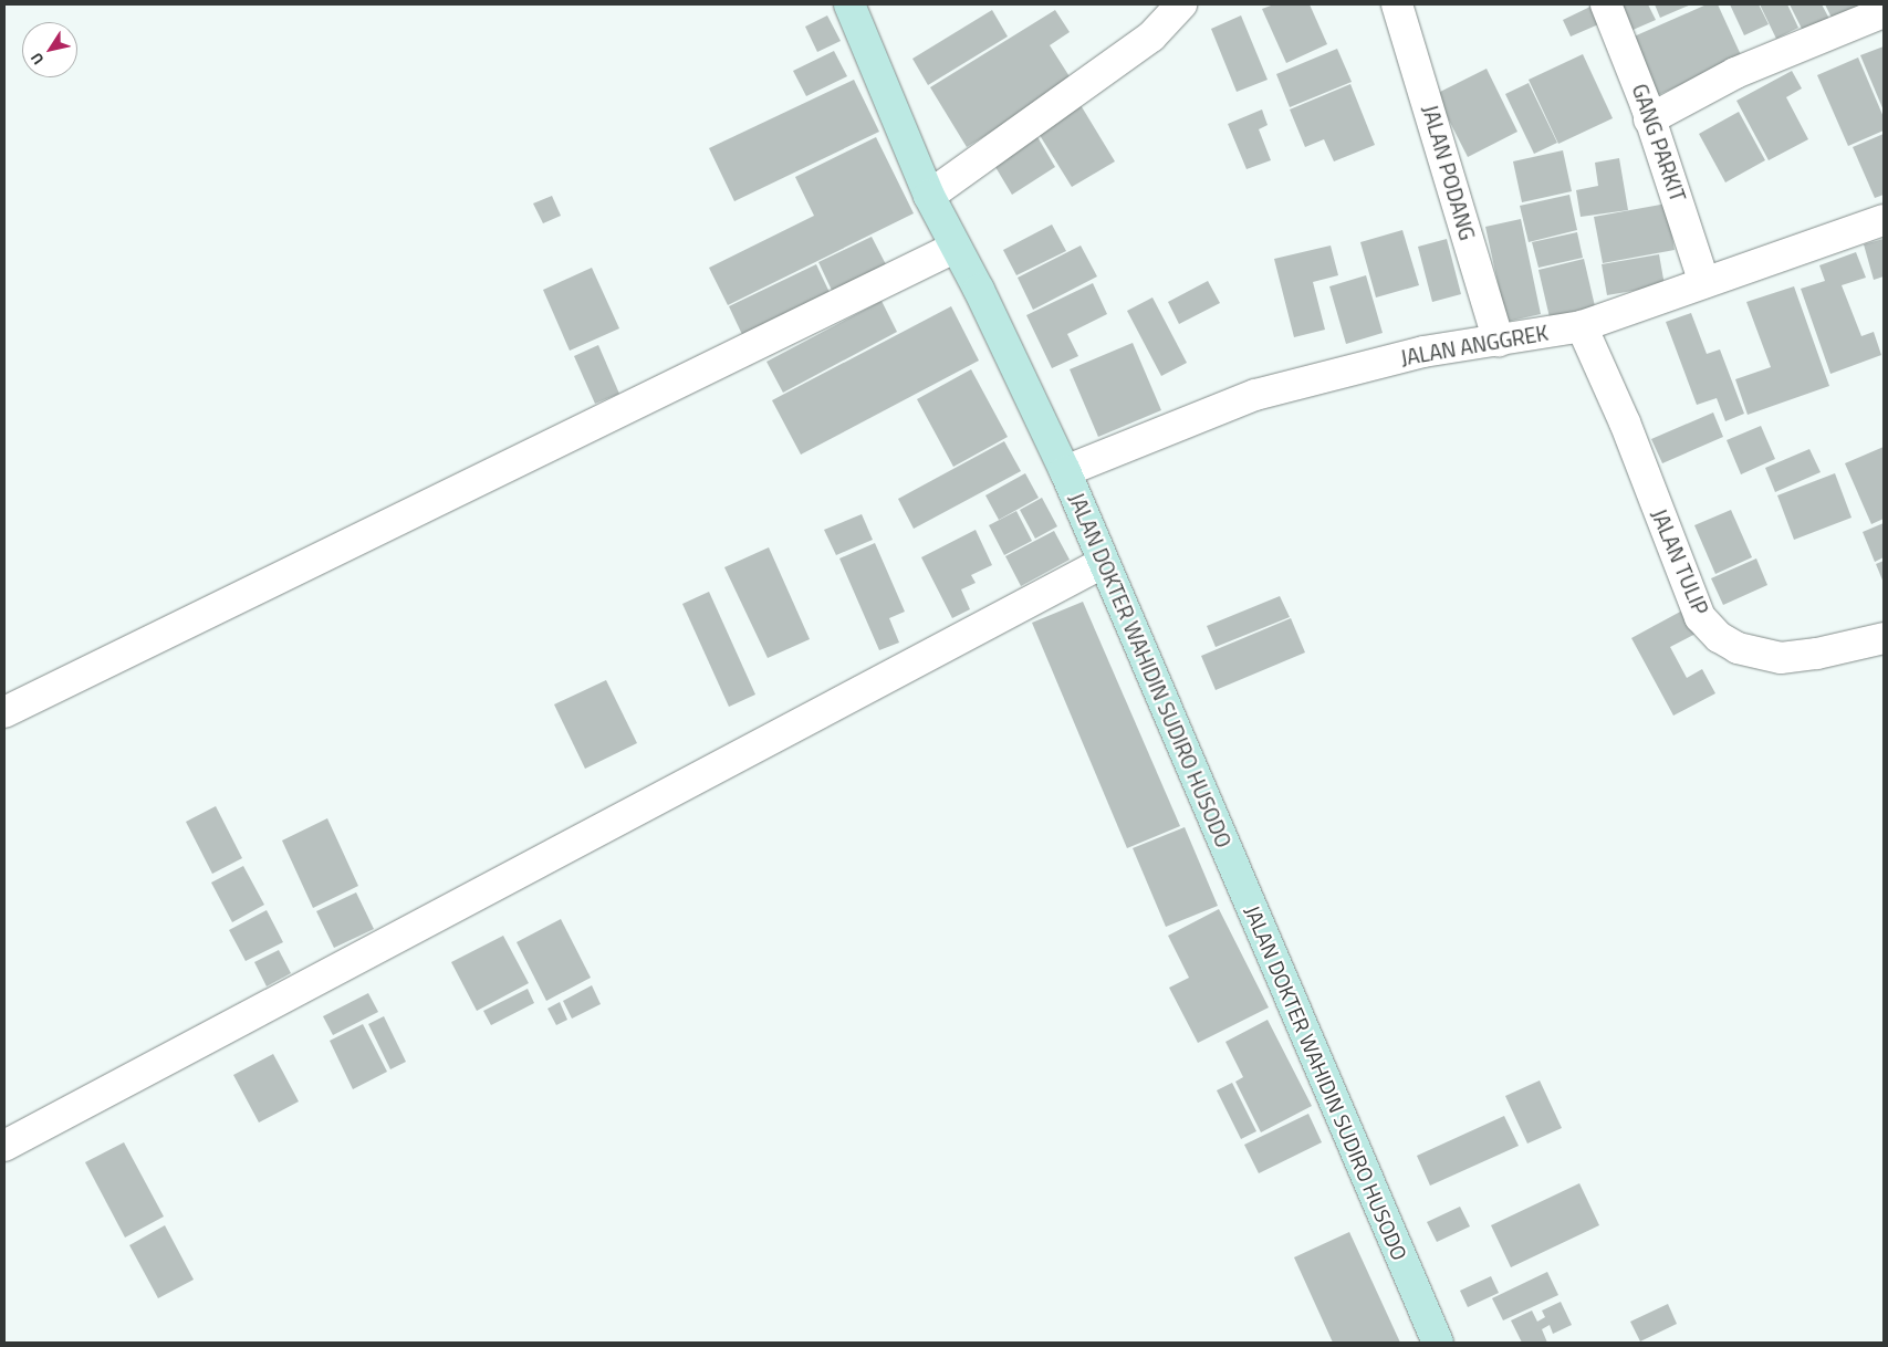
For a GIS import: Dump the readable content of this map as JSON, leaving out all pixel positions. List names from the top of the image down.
{
  "streets": {
    "main road": ["JALAN DOKTER WAHIDIN SUDIRO HUSODO"],
    "street": [
      "GANG PARKIT",
      "JALAN PODANG",
      "JALAN ANGGREK",
      "JALAN TULIP"
    ]
  },
  "crossings": [
    ["GANG PARKIT", "JALAN ANGGREK"],
    ["JALAN PODANG", "JALAN ANGGREK"],
    ["JALAN ANGGREK", "JALAN TULIP"],
    ["JALAN ANGGREK", "JALAN DOKTER WAHIDIN SUDIRO HUSODO"]
  ],
  "north": "bottom left"
}
